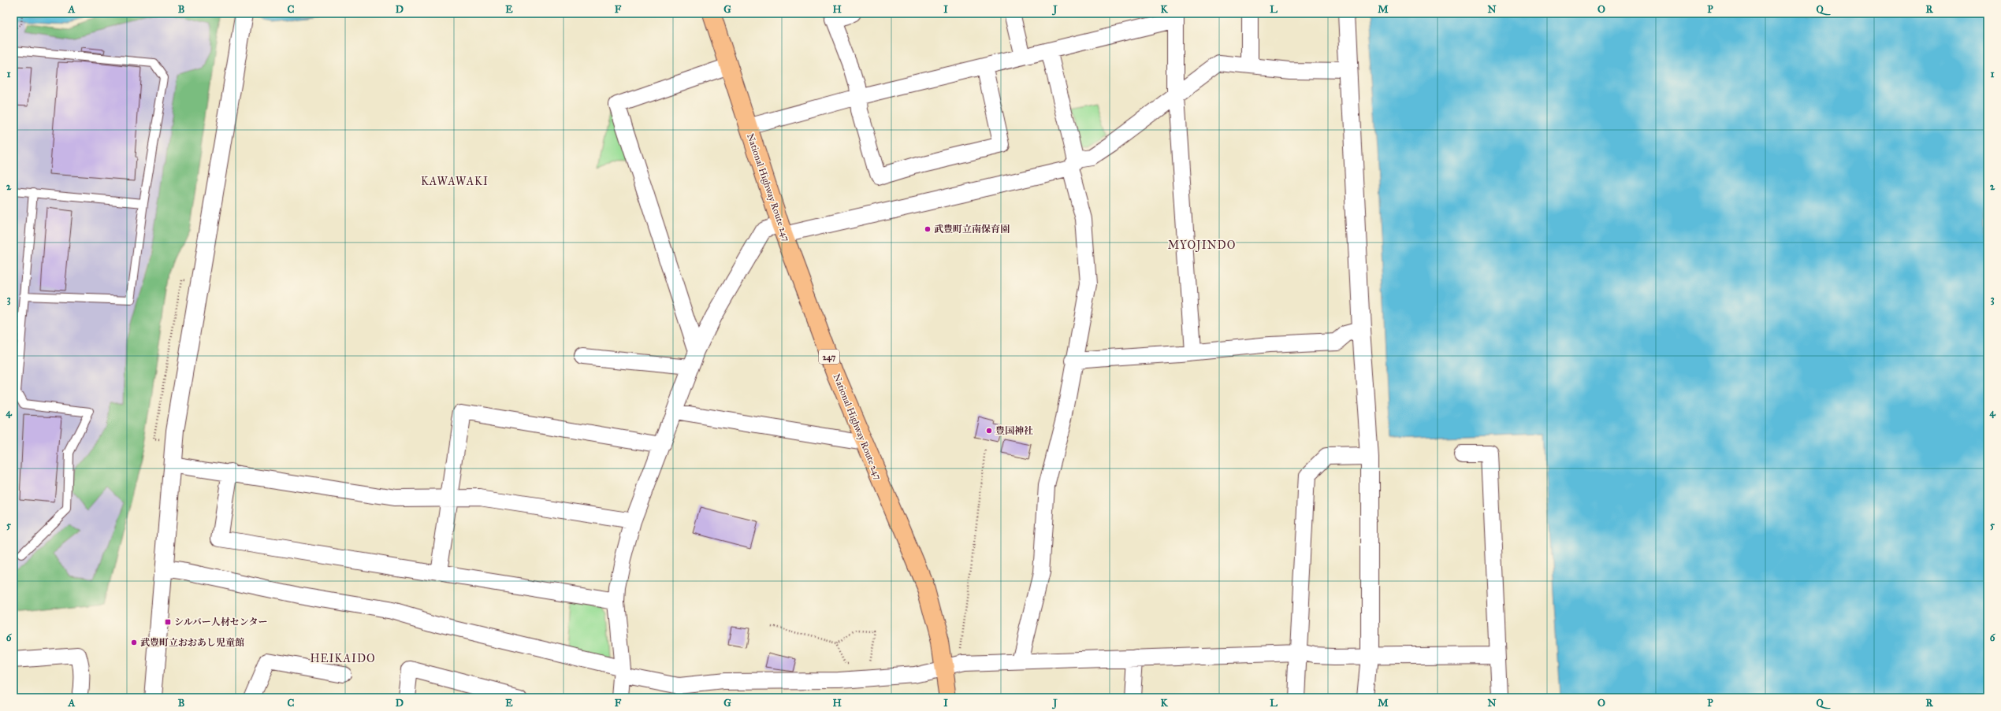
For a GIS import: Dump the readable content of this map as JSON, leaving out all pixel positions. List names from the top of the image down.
{
  "streets": {
    "highway": ["National Highway Route 247", "247"]
  },
  "districts": ["KAWAWAKI", "MYOJINDO", "HEIKAIDO"],
  "places": {
    "other": ["武豊町立南保育園", "豊国神社", "武豊町立おおあし児童館"],
    "transit": ["シルバー人材センター"]
  },
  "grid": {
    "columns": [
      "A",
      "B",
      "C",
      "D",
      "E",
      "F",
      "G",
      "H",
      "I",
      "J",
      "K",
      "L",
      "M",
      "N",
      "O",
      "P",
      "Q",
      "R"
    ],
    "rows": [
      "1",
      "2",
      "3",
      "4",
      "5",
      "6"
    ]
  }
}
